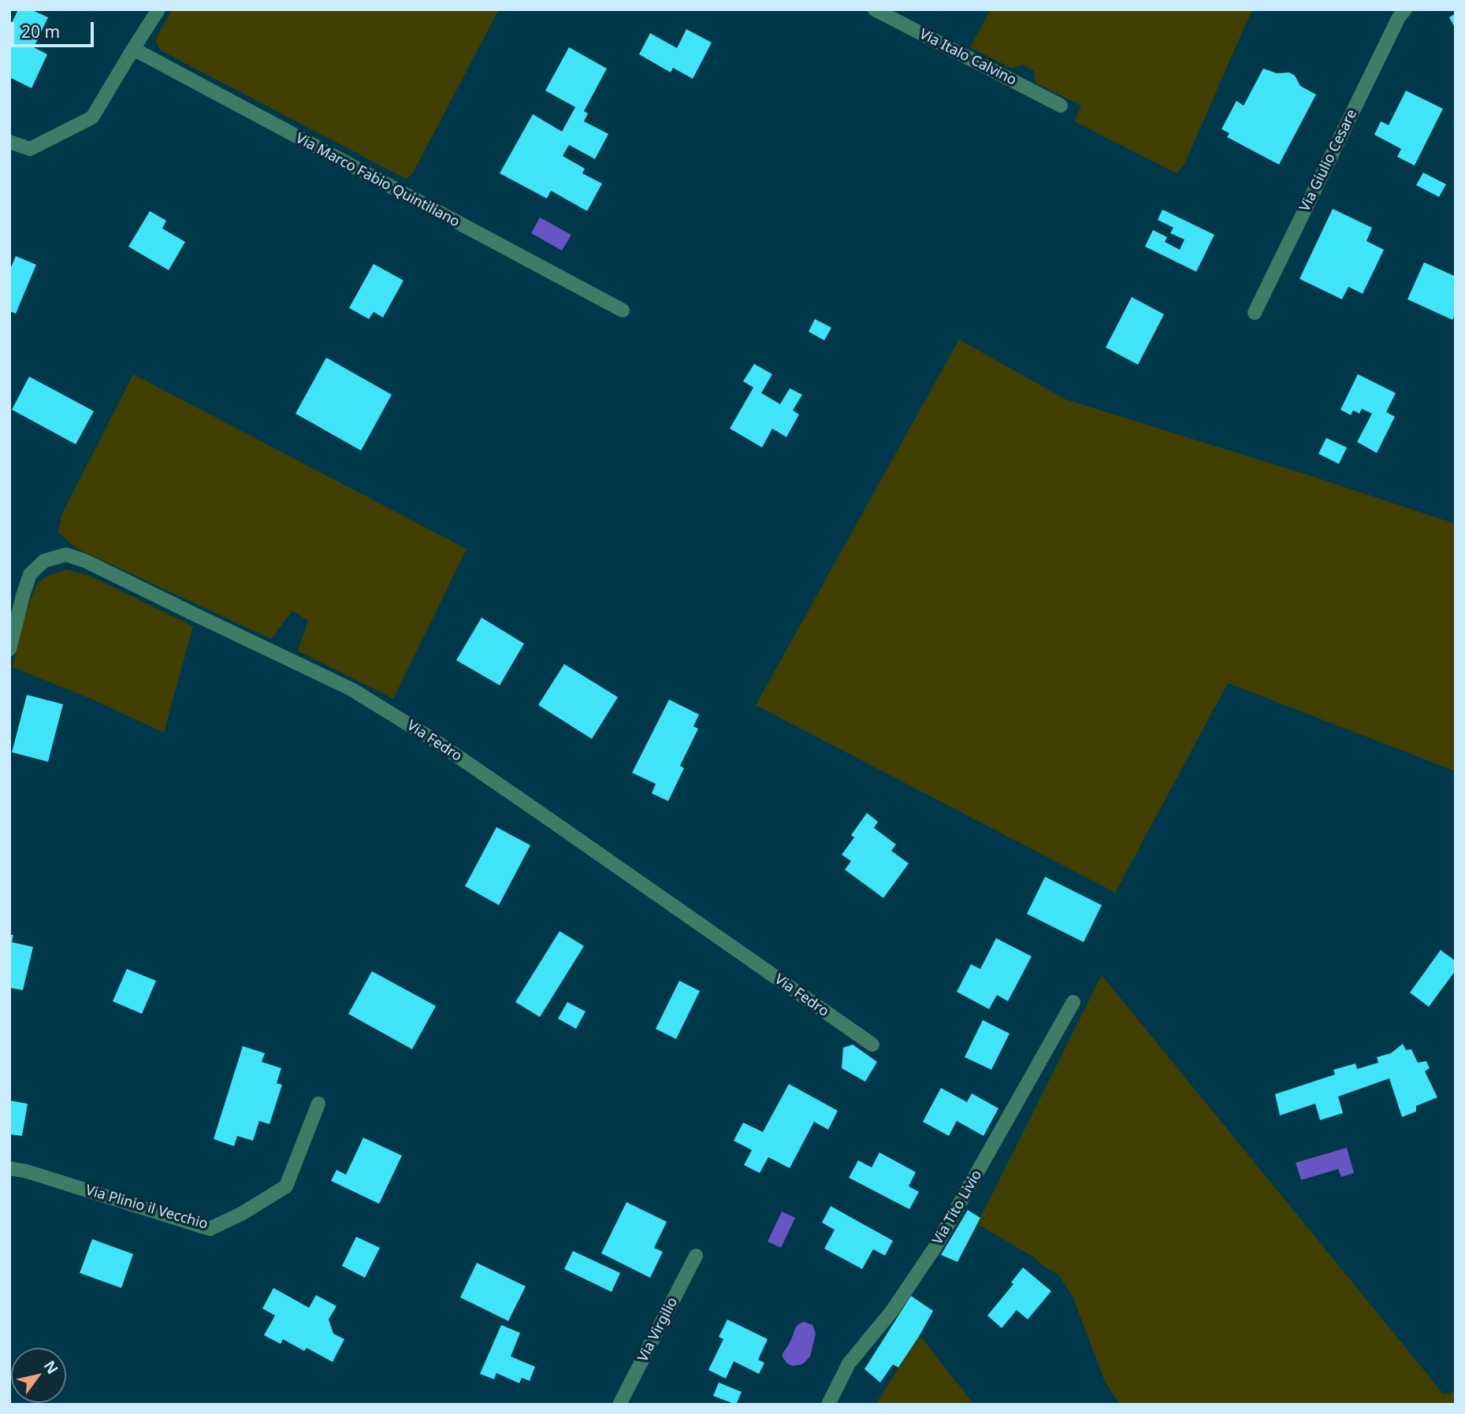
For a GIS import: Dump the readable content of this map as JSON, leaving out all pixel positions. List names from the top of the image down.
{
  "streets": {
    "street": [
      "Via Italo Calvino",
      "Via Giulio Cesare",
      "Via Marco Fabio Quintiliano",
      "Via Fedro",
      "Via Plinio il Vecchio",
      "Via Tito Livio",
      "Via Virgilio"
    ]
  },
  "scale_bar": "20 m",
  "north": "top right"
}
